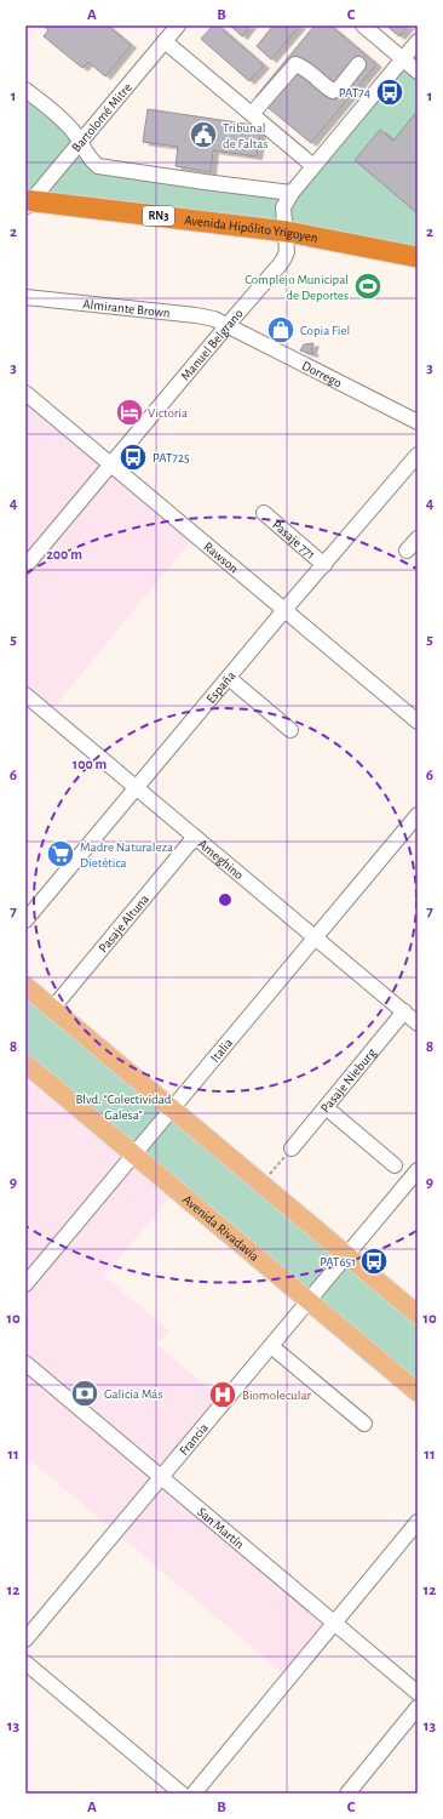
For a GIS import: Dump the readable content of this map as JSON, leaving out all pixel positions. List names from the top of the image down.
{
  "streets": {
    "highway": ["RN3", "Avenida Hipólito Yrigoyen"],
    "main road": ["Avenida Rivadavia"],
    "street": [
      "Bartolomé Mitre",
      "Almirante Brown",
      "Manuel Belgrano",
      "Dorrego",
      "Pasaje 771",
      "Rawson",
      "España",
      "Ameghino",
      "Pasaje Altuna",
      "Italia",
      "Pasaje Nieburg",
      "Francia",
      "San Martín"
    ]
  },
  "crossings": [
    ["Bartolomé Mitre", "Avenida Hipólito Yrigoyen"],
    ["Avenida Hipólito Yrigoyen", "Manuel Belgrano"],
    ["Almirante Brown", "Manuel Belgrano"],
    ["Almirante Brown", "Dorrego"],
    ["Manuel Belgrano", "Dorrego"],
    ["Manuel Belgrano", "Rawson"],
    ["Pasaje 771", "España"],
    ["Rawson", "España"],
    ["España", "Ameghino"],
    ["Ameghino", "Pasaje Altuna"],
    ["Ameghino", "Italia"],
    ["Ameghino", "Pasaje Nieburg"],
    ["Italia", "Avenida Rivadavia"],
    ["Avenida Rivadavia", "Francia"],
    ["Francia", "San Martín"]
  ],
  "parks": ["Blvd. “Colectividad Galesa”"],
  "places": {
    "bus stop": ["PAT74", "PAT725", "PAT651"],
    "public building": ["Tribunal de Faltas"],
    "sports": ["Complejo Municipal de Deportes"],
    "shop": ["Copia Fiel"],
    "hotel": ["Victoria"],
    "supermarket": ["Madre Naturaleza Dietética"],
    "bank": ["Galicia Más"],
    "hospital": ["Biomolecular"]
  },
  "grid": {
    "columns": ["A", "B", "C"],
    "rows": [
      "1",
      "2",
      "3",
      "4",
      "5",
      "6",
      "7",
      "8",
      "9",
      "10",
      "11",
      "12",
      "13"
    ]
  },
  "rings": ["200 m", "100 m"]
}
